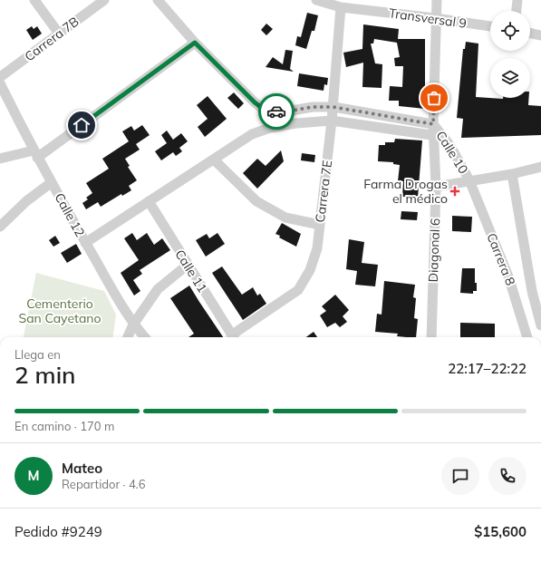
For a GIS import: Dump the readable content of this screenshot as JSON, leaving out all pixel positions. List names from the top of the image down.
{
  "streets": {
    "street": [
      "Transversal 9",
      "Carrera 7B",
      "Calle 10",
      "Carrera 7E",
      "Calle 12",
      "Diagonal 6",
      "Carrera 8",
      "Calle 11"
    ]
  },
  "crossings": [
    ["Transversal 9", "Carrera 7E"],
    ["Transversal 9", "Diagonal 6"],
    ["Calle 10", "Carrera 7E"],
    ["Calle 10", "Diagonal 6"],
    ["Calle 10", "Carrera 8"]
  ],
  "parks": ["Cementerio San Cayetano"],
  "places": {
    "health": ["Farma Drogas el médico"]
  },
  "page": {
    "heading": ["2 min", "Llega en", "22:17–22:22"],
    "panel": [
      "Mateo",
      "Repartidor · 4.6",
      "Pedido #9249",
      "$15,600"
    ],
    "bar": "En camino · 170 m",
    "round": "M"
  }
}
